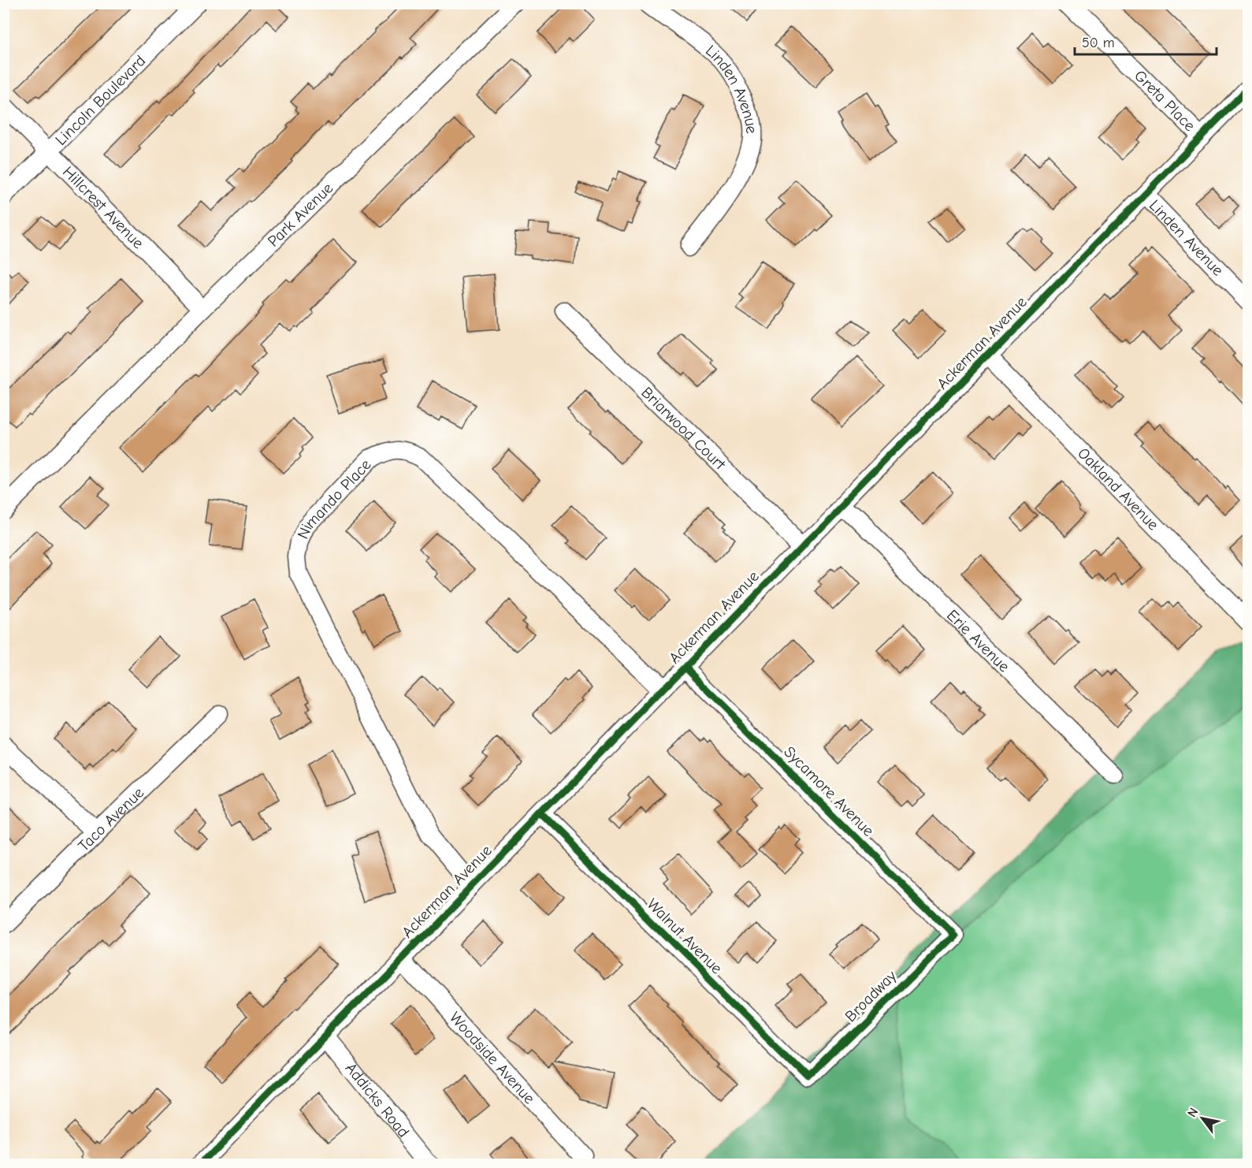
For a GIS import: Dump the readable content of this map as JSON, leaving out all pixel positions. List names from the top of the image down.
{
  "streets": {
    "street": [
      "Linden Avenue",
      "Lincoln Boulevard",
      "Greta Place",
      "Hillcrest Avenue",
      "Park Avenue",
      "Ackerman Avenue",
      "Briarwood Court",
      "Oakland Avenue",
      "Nimando Place",
      "Erie Avenue",
      "Sycamore Avenue",
      "Taco Avenue",
      "Walnut Avenue",
      "Broadway",
      "Woodside Avenue",
      "Addicks Road"
    ]
  },
  "crossings": [
    ["Linden Avenue", "Ackerman Avenue"],
    ["Lincoln Boulevard", "Hillcrest Avenue"],
    ["Greta Place", "Ackerman Avenue"],
    ["Hillcrest Avenue", "Park Avenue"],
    ["Ackerman Avenue", "Briarwood Court"],
    ["Ackerman Avenue", "Oakland Avenue"],
    ["Ackerman Avenue", "Nimando Place"],
    ["Ackerman Avenue", "Erie Avenue"],
    ["Ackerman Avenue", "Sycamore Avenue"],
    ["Ackerman Avenue", "Walnut Avenue"],
    ["Ackerman Avenue", "Woodside Avenue"],
    ["Ackerman Avenue", "Addicks Road"],
    ["Sycamore Avenue", "Broadway"],
    ["Walnut Avenue", "Broadway"]
  ],
  "scale_bar": "50 m",
  "north": "top left"
}
